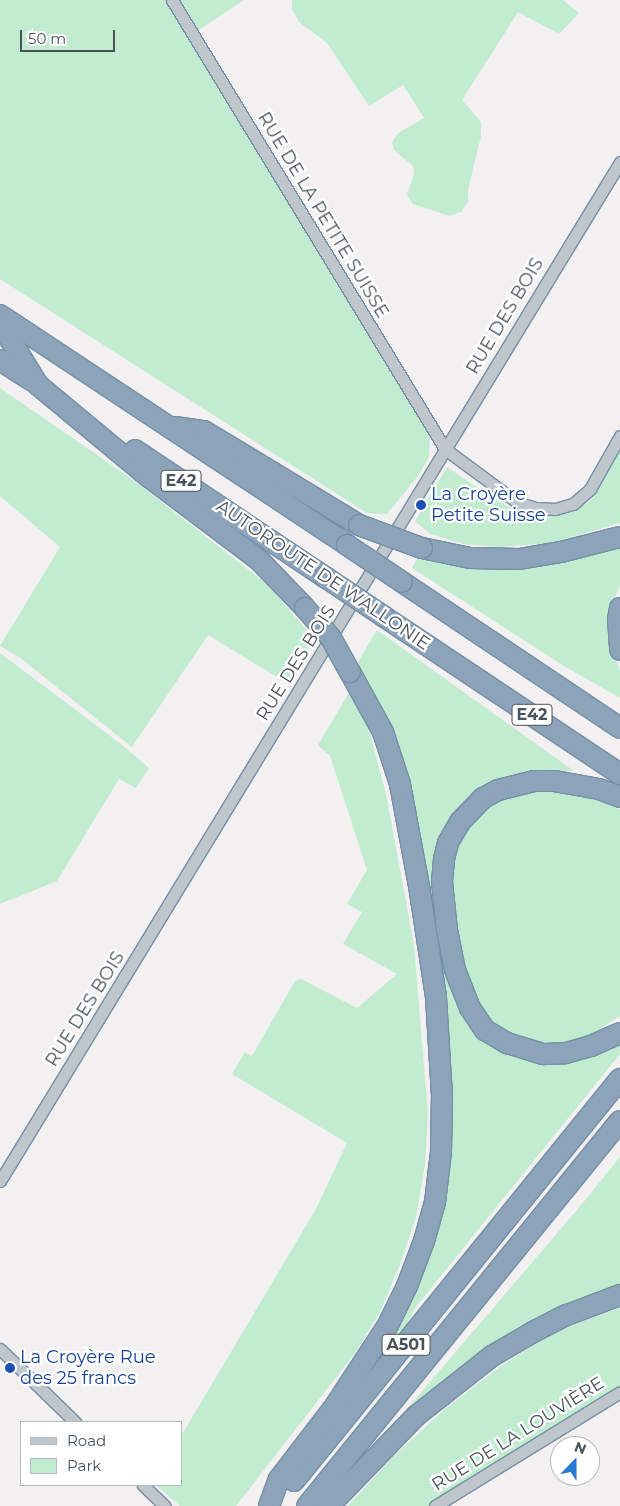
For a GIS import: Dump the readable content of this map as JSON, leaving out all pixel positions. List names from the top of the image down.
{
  "streets": {
    "highway": ["E42", "AUTOROUTE DE WALLONIE", "A501"],
    "street": ["RUE DE LA PETITE SUISSE", "RUE DES BOIS", "RUE DE LA LOUVIÈRE"]
  },
  "crossings": [
    ["RUE DE LA PETITE SUISSE", "RUE DES BOIS"]
  ],
  "places": ["La Croyère Petite Suisse", "La Croyère Rue des 25 francs"],
  "legend": ["Road", "Park"],
  "scale_bar": "50 m",
  "north": "top"
}
